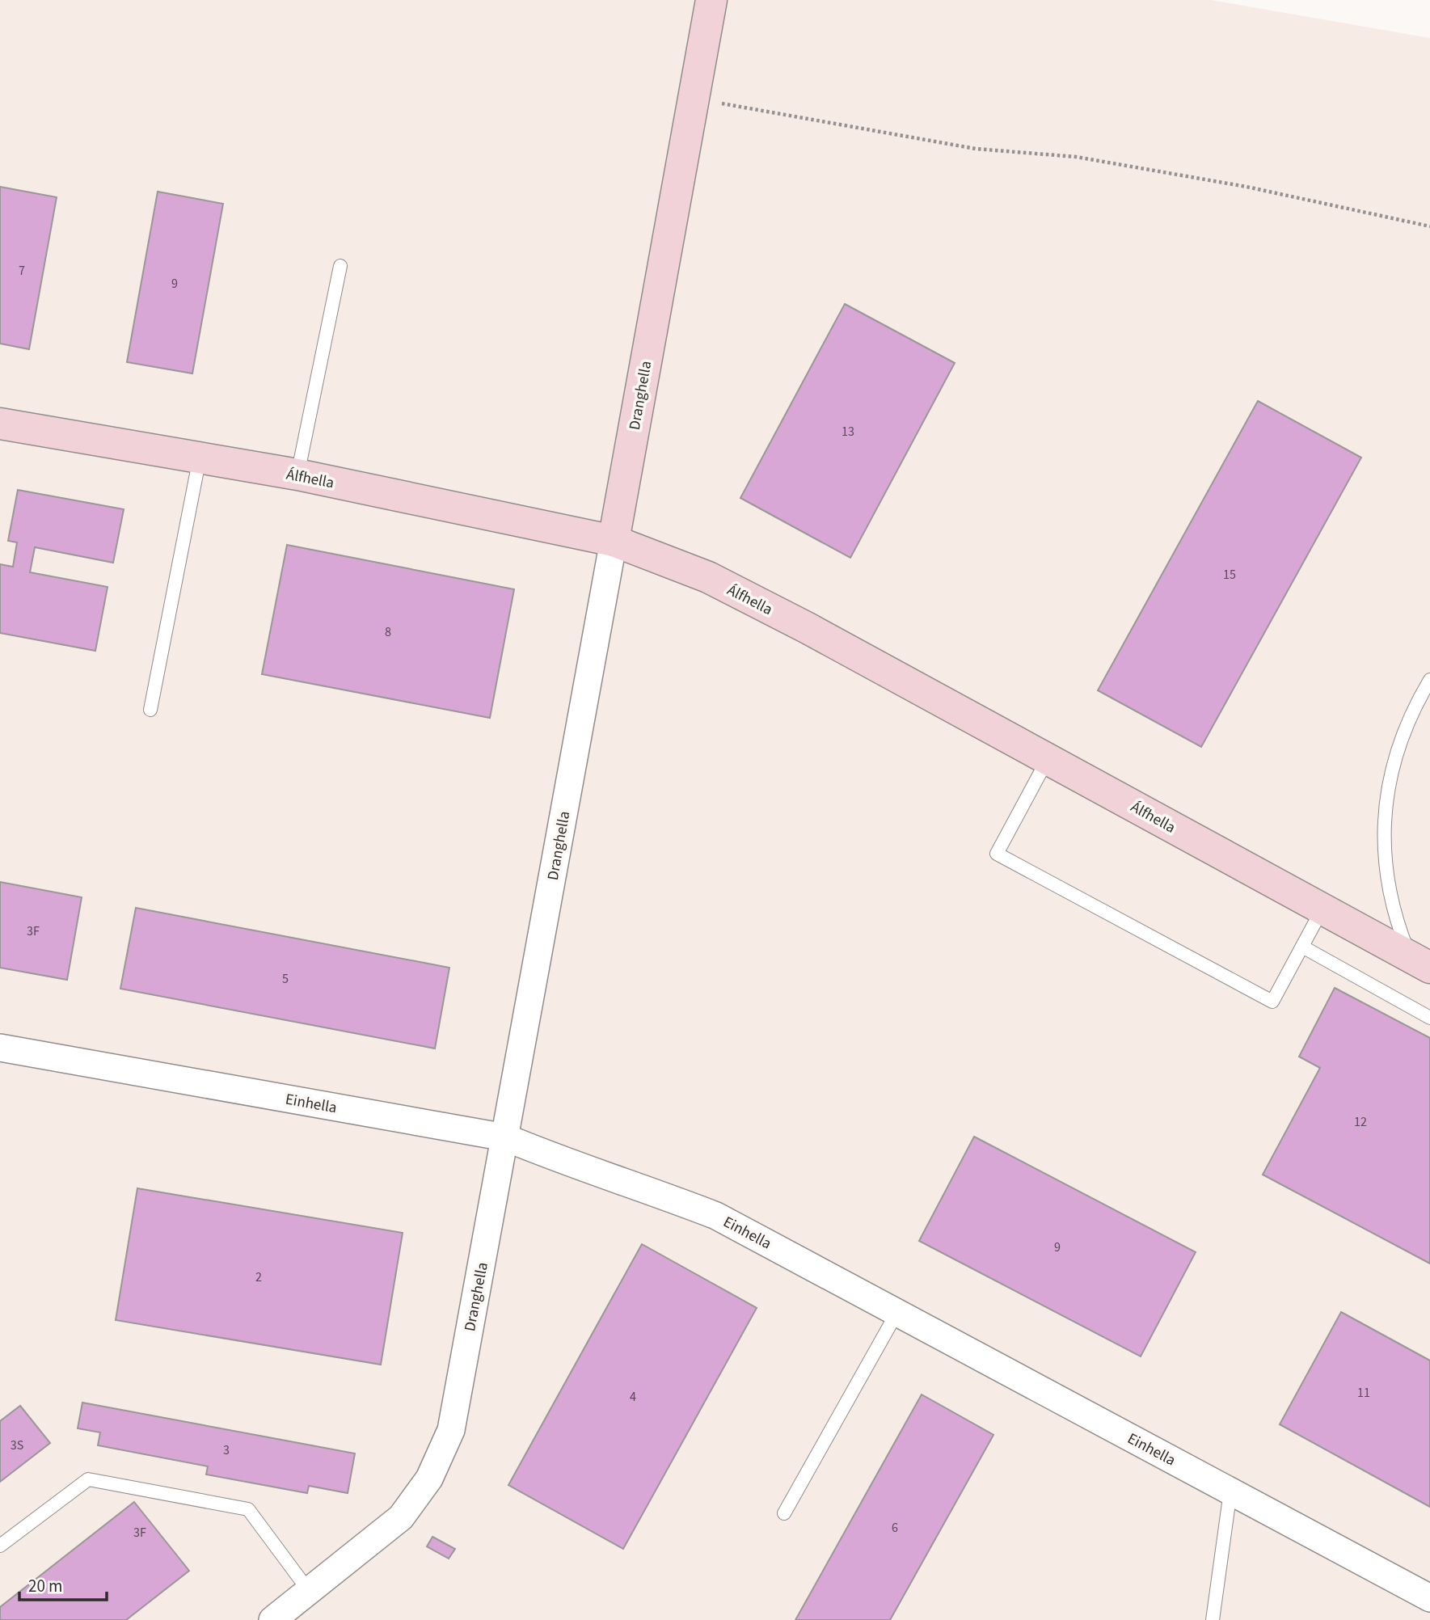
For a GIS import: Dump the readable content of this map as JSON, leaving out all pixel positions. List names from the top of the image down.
{
  "streets": {
    "street": ["Dranghella", "Álfhella", "Einhella"]
  },
  "crossings": [
    ["Dranghella", "Álfhella"],
    ["Dranghella", "Einhella"]
  ],
  "house_numbers": [
    "7",
    "9",
    "13",
    "15",
    "8",
    "3F",
    "5",
    "12",
    "9",
    "2",
    "11",
    "4",
    "3S",
    "3",
    "6",
    "3F"
  ],
  "scale_bar": "20 m"
}
